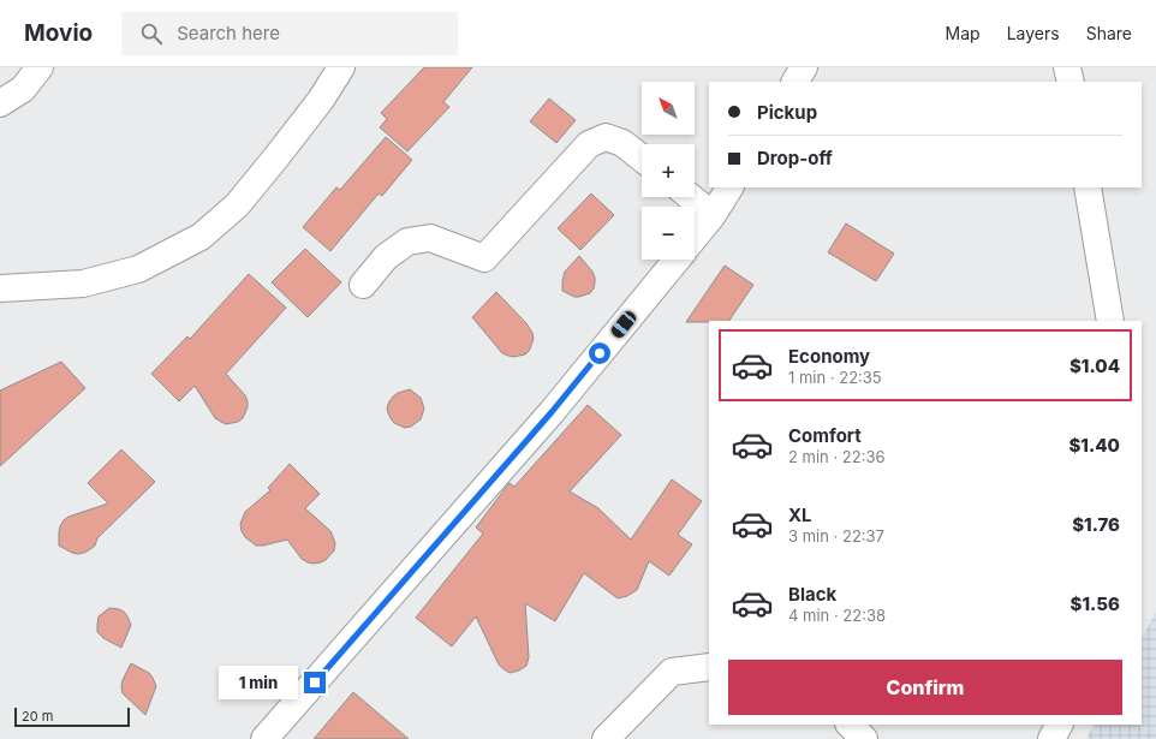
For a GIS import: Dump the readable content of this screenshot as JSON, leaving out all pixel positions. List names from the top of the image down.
{
  "scale_bar": "20 m",
  "north": "top left",
  "page": {
    "header": "Movio",
    "search": "Search here",
    "nav": ["Map", "Layers", "Share"],
    "map_buttons": ["+", "−"],
    "banner": ["Pickup", "Drop-off"],
    "list": [
      {
        "name": "Economy",
        "note": "1 min · 22:35",
        "value": "$1.04"
      },
      {
        "name": "Comfort",
        "note": "2 min · 22:36",
        "value": "$1.40"
      },
      {
        "name": "XL",
        "note": "3 min · 22:37",
        "value": "$1.76"
      },
      {
        "name": "Black",
        "note": "4 min · 22:38",
        "value": "$1.56"
      }
    ],
    "buttons": "Confirm",
    "bubble": "1 min",
    "scale": "20 m"
  }
}
